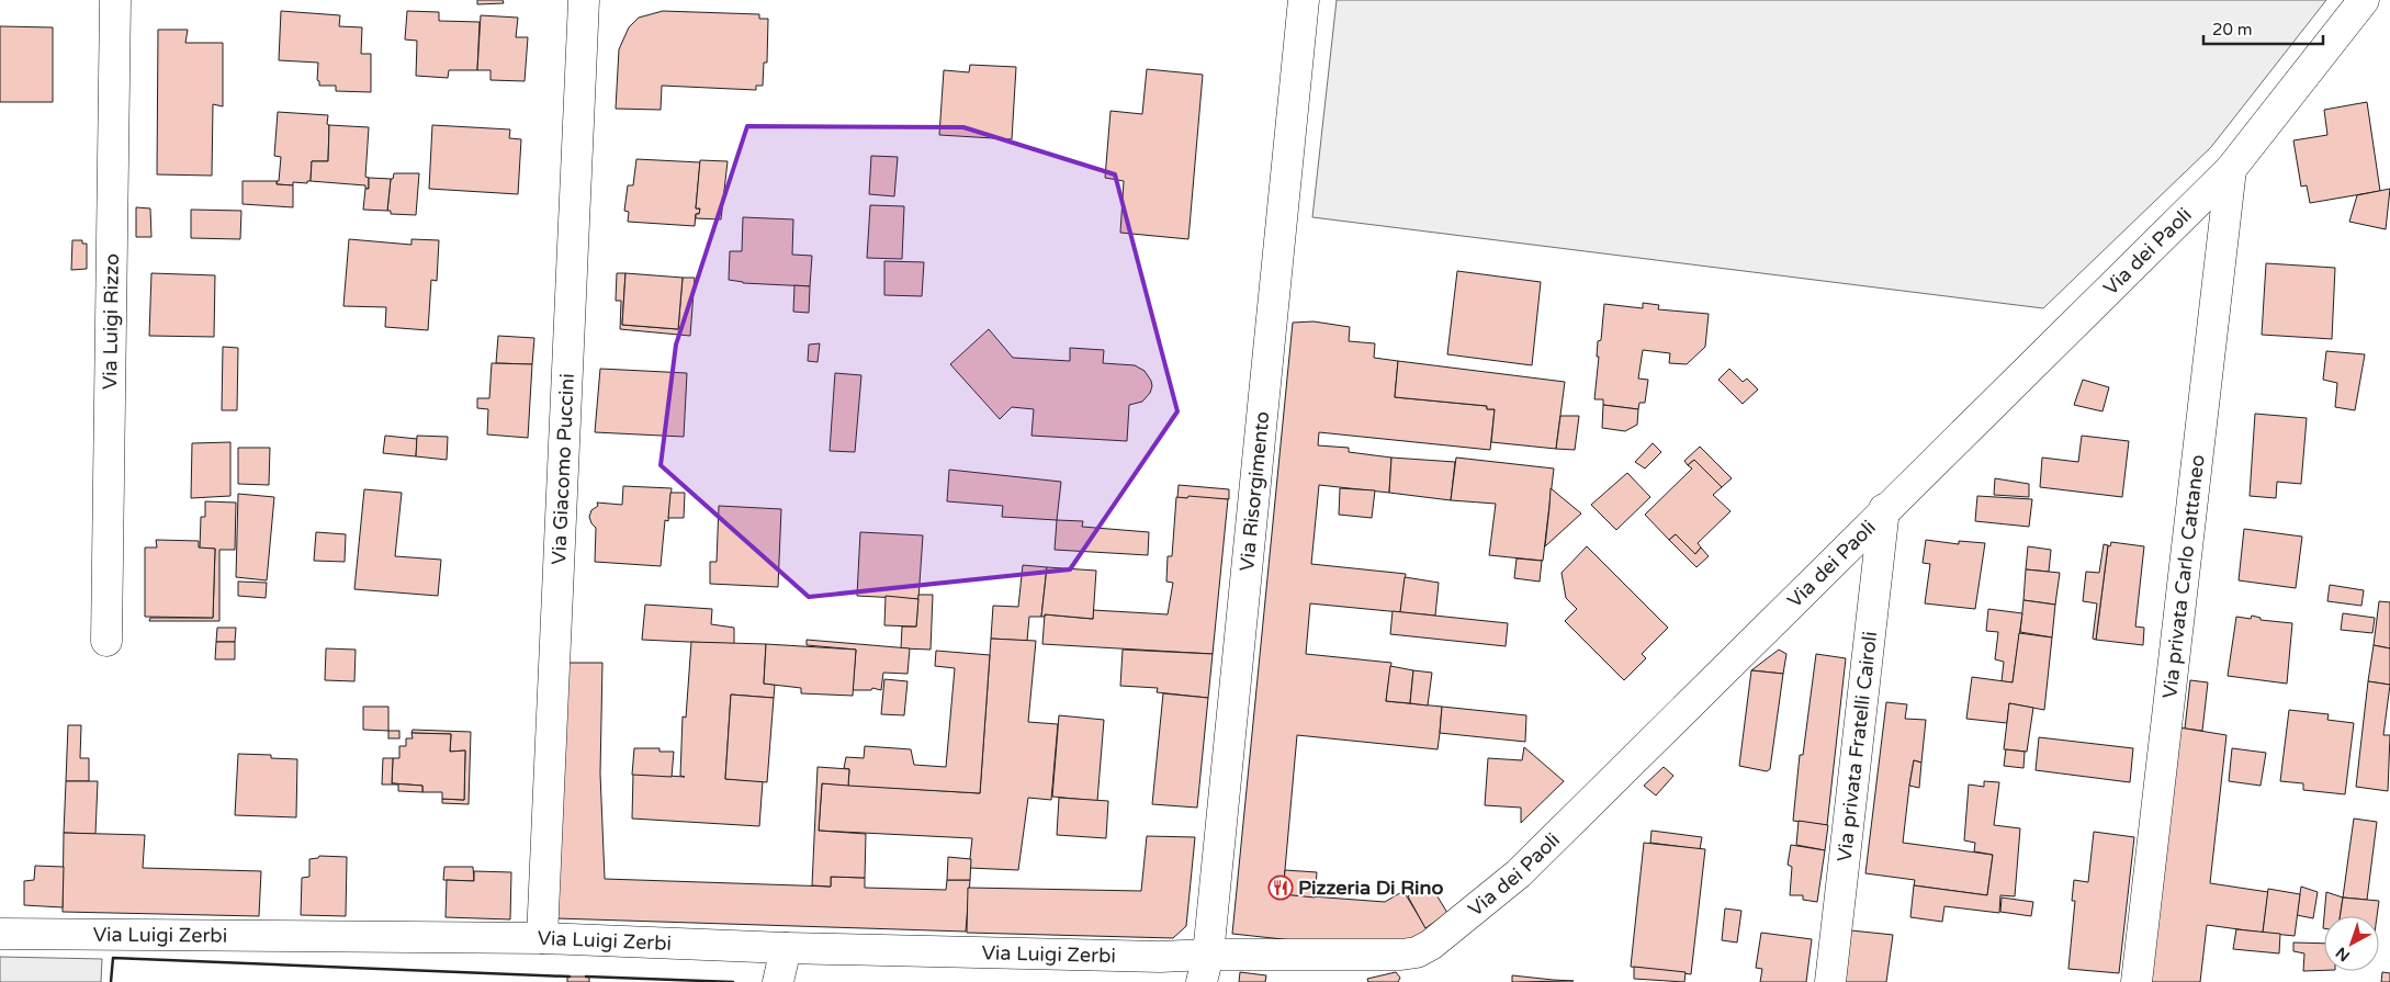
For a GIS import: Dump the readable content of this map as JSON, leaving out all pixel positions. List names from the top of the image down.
{
  "streets": {
    "street": [
      "Via dei Paoli",
      "Via Luigi Rizzo",
      "Via Giacomo Puccini",
      "Via Risorgimento",
      "Via privata Carlo Cattaneo",
      "Via privata Fratelli Cairoli",
      "Via Luigi Zerbi"
    ]
  },
  "crossings": [
    ["Via dei Paoli", "Via Risorgimento"],
    ["Via dei Paoli", "Via privata Carlo Cattaneo"],
    ["Via dei Paoli", "Via privata Fratelli Cairoli"],
    ["Via dei Paoli", "Via Luigi Zerbi"],
    ["Via Giacomo Puccini", "Via Luigi Zerbi"],
    ["Via Risorgimento", "Via Luigi Zerbi"]
  ],
  "places": {
    "restaurant": ["Pizzeria Di Rino"]
  },
  "scale_bar": "20 m",
  "north": "bottom left"
}
